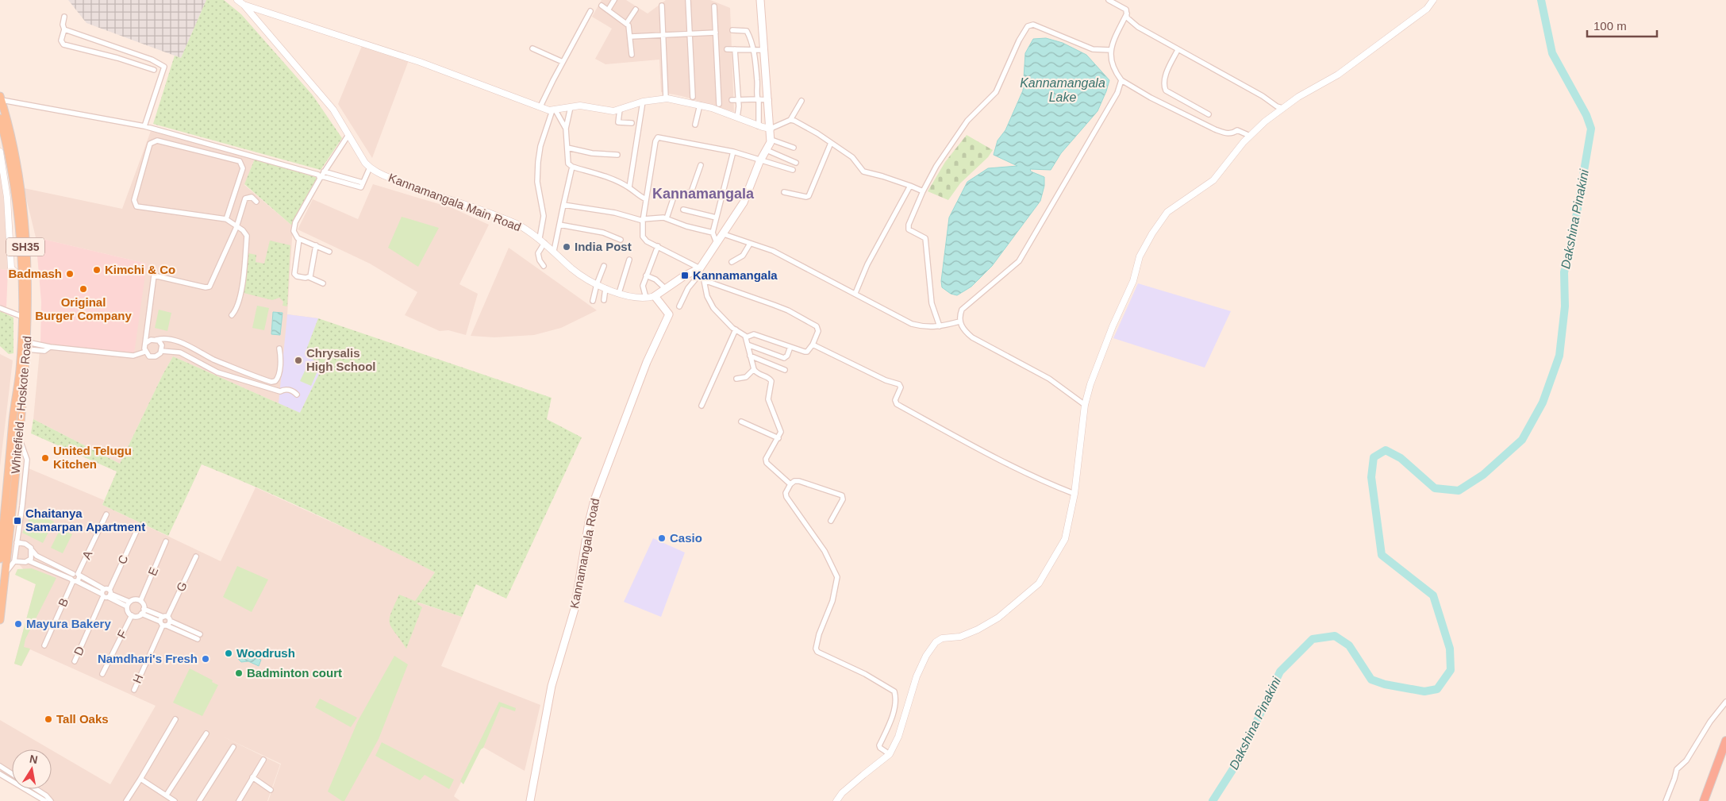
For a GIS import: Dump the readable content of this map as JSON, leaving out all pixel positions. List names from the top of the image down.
{
  "streets": {
    "main road": [
      "Kannamangala Main Road",
      "SH35",
      "Whitefield - Hoskote Road",
      "Kannamangala Road"
    ],
    "street": [
      "A",
      "C",
      "E",
      "G",
      "B",
      "F",
      "D",
      "H"
    ]
  },
  "crossings": [
    ["Kannamangala Main Road", "Kannamangala Road"],
    ["A", "B"],
    ["C", "D"],
    ["E", "F"],
    ["G", "H"]
  ],
  "districts": ["Kannamangala"],
  "water": ["Kannamangala Lake", "Dakshina Pinakini"],
  "places": {
    "other": [
      "India Post",
      "Kimchi & Co",
      "Badmash",
      "Original Burger Company",
      "Chrysalis High School",
      "United Telugu Kitchen",
      "Casio",
      "Mayura Bakery",
      "Woodrush",
      "Namdhari's Fresh",
      "Badminton court",
      "Tall Oaks"
    ],
    "transit": ["Kannamangala", "Chaitanya Samarpan Apartment"]
  },
  "scale_bar": "100 m",
  "north": "top"
}
